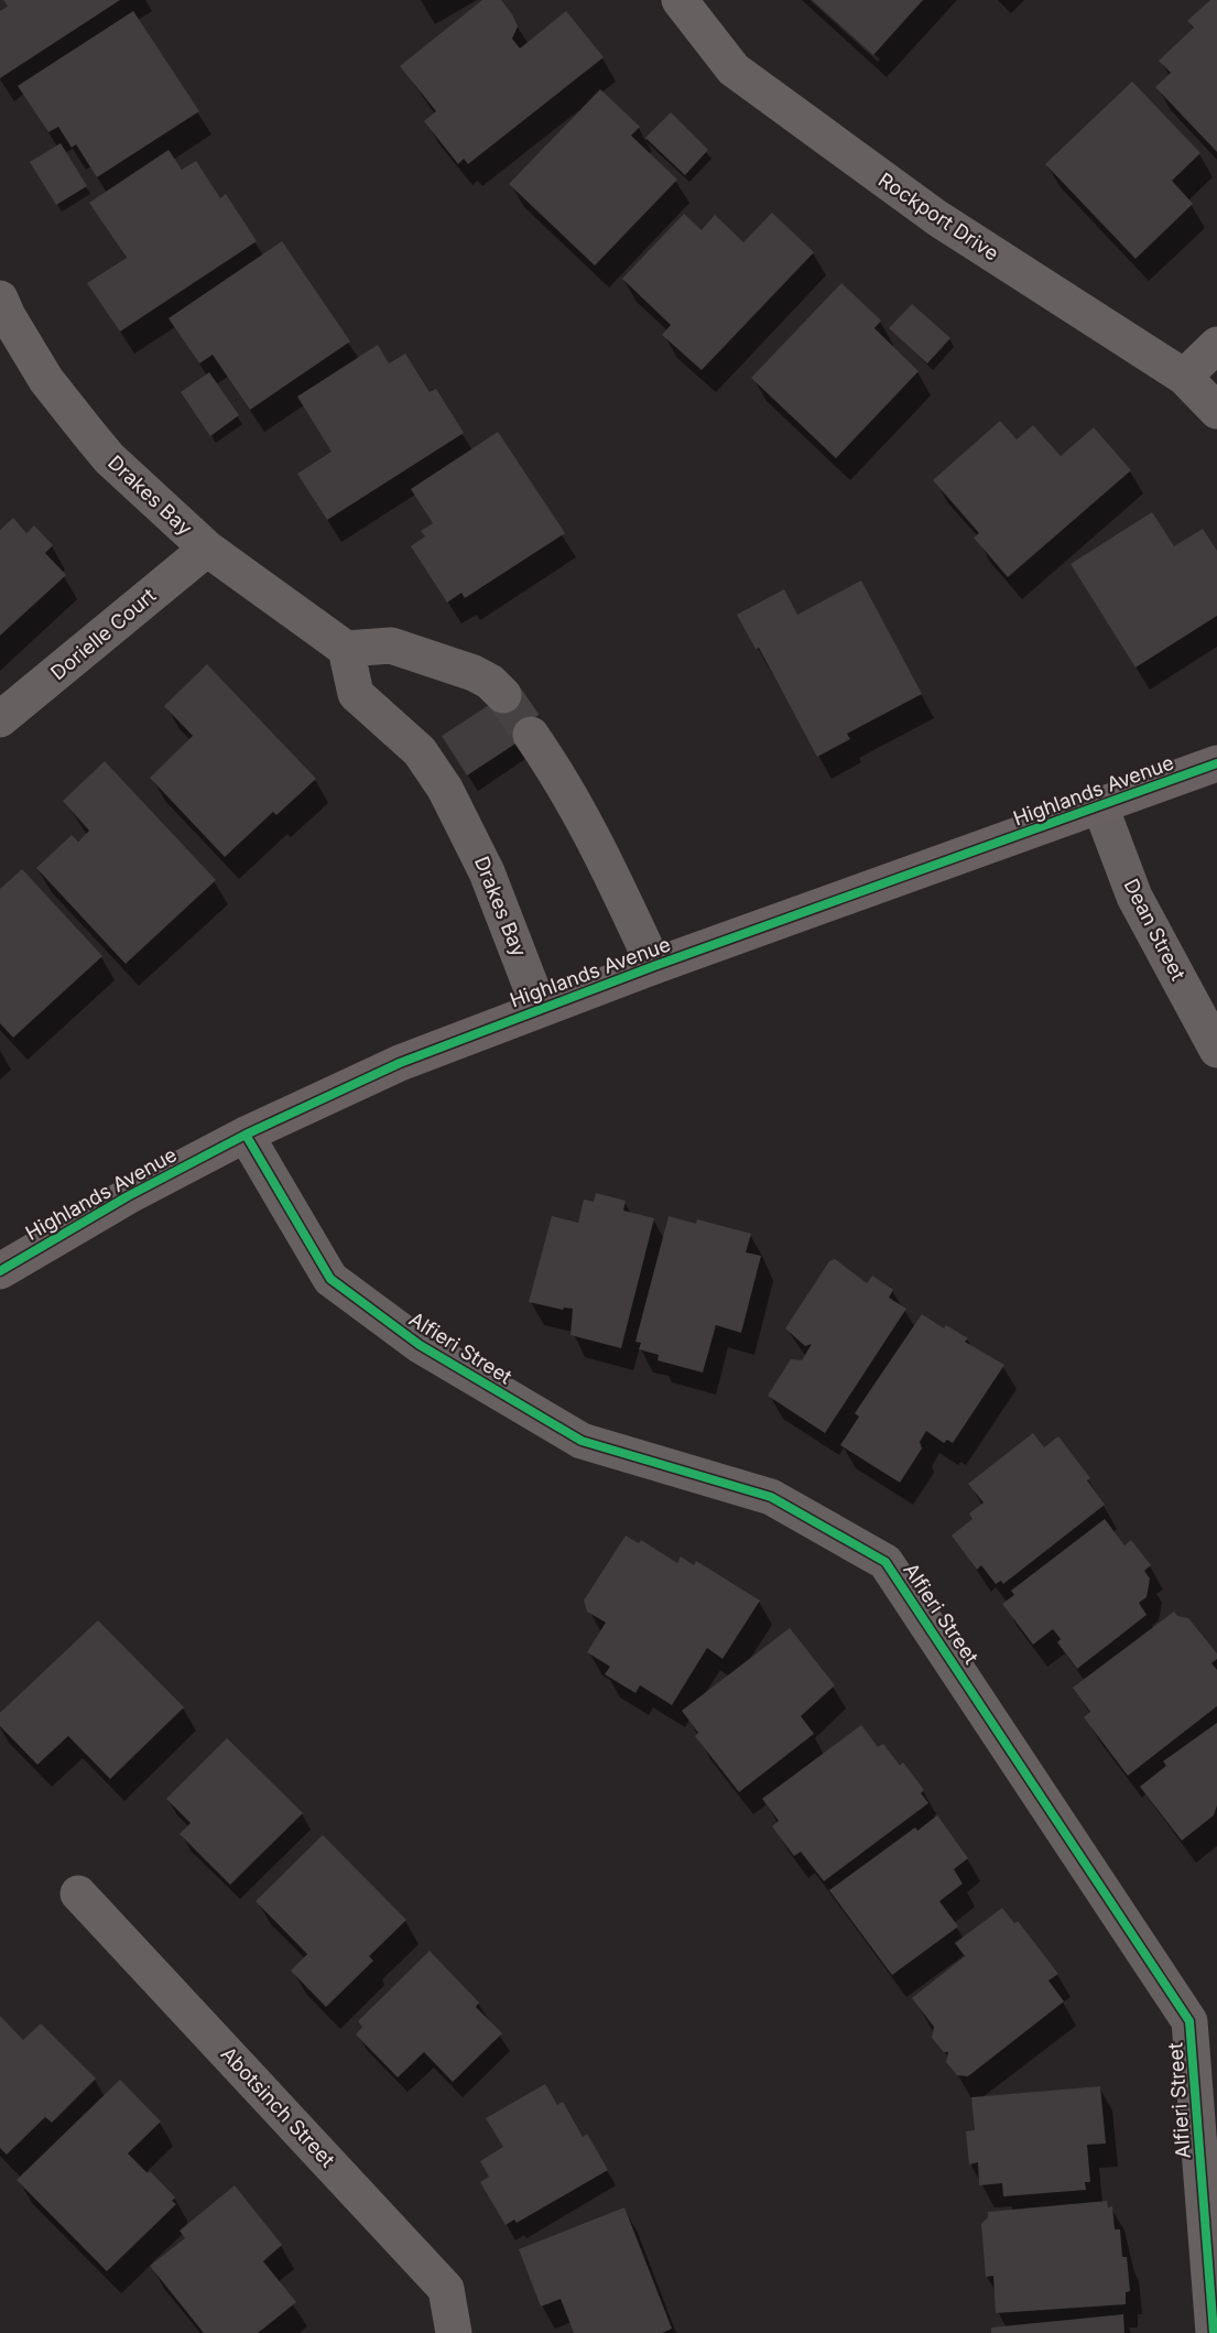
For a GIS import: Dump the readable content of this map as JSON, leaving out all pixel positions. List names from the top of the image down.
{
  "streets": {
    "main road": ["Highlands Avenue"],
    "street": [
      "Rockport Drive",
      "Drakes Bay",
      "Dorielle Court",
      "Dean Street",
      "Alfieri Street",
      "Abotsinch Street"
    ]
  },
  "crossings": [
    ["Drakes Bay", "Dorielle Court"],
    ["Drakes Bay", "Highlands Avenue"],
    ["Highlands Avenue", "Dean Street"],
    ["Highlands Avenue", "Alfieri Street"]
  ]
}
